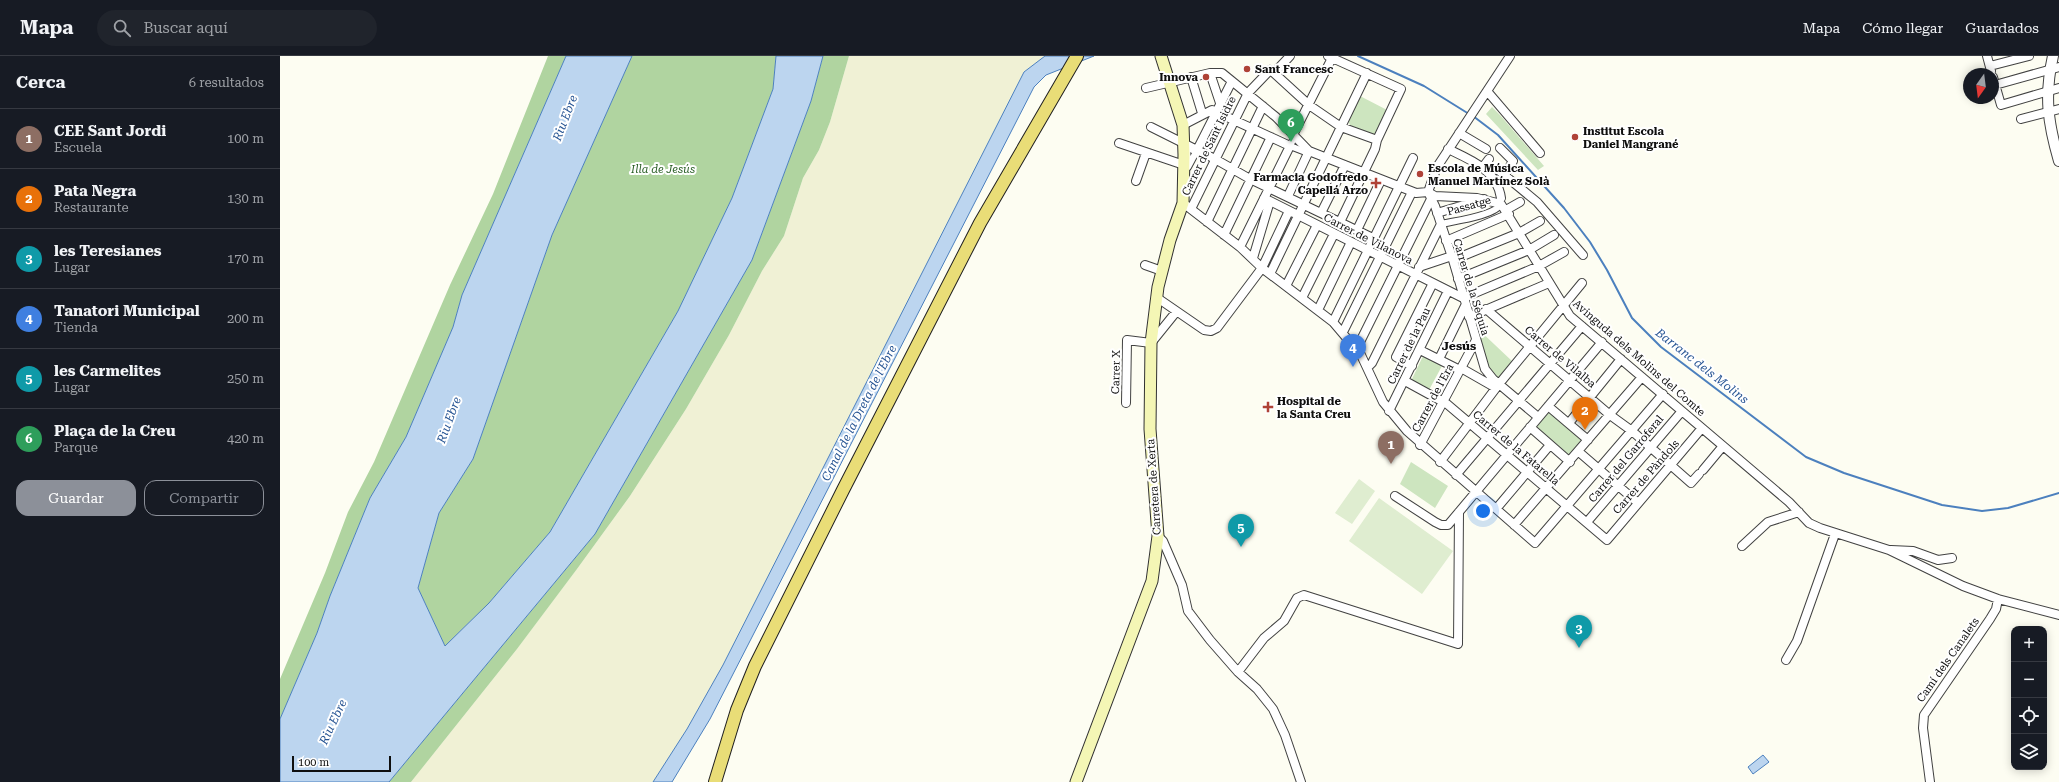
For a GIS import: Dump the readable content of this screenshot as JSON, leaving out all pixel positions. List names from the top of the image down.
{
  "streets": {
    "main road": ["Carretera de Xerta"],
    "street": [
      "Carrer de Sant Isidre",
      "Passatge",
      "Carrer de Vilanova",
      "Carrer de la Sèquia",
      "Carrer de la Pau",
      "Carrer de Vilalba",
      "Avinguda dels Molins del Comte",
      "Carrer X",
      "Carrer de l'Era",
      "Carrer de la Fatarella",
      "Carrer del Garroferal",
      "Carrer de Pàndols",
      "Camí dels Canalets"
    ]
  },
  "crossings": [
    ["Carrer de Sant Isidre", "Carretera de Xerta"],
    ["Passatge", "Carrer de la Sèquia"],
    ["Passatge", "Avinguda dels Molins del Comte"],
    ["Carrer de Vilanova", "Carrer de la Sèquia"],
    ["Carrer de Vilanova", "Carrer de la Pau"],
    ["Carrer de la Sèquia", "Carrer de l'Era"],
    ["Carrer de la Pau", "Carrer de la Fatarella"],
    ["Carrer de Vilalba", "Avinguda dels Molins del Comte"],
    ["Carrer de Vilalba", "Carrer del Garroferal"],
    ["Carrer de Vilalba", "Carrer de Pàndols"],
    ["Avinguda dels Molins del Comte", "Carrer del Garroferal"],
    ["Avinguda dels Molins del Comte", "Carrer de Pàndols"],
    ["Carrer X", "Carretera de Xerta"],
    ["Carrer de l'Era", "Carrer de la Fatarella"],
    ["Carrer de la Fatarella", "Carrer del Garroferal"],
    ["Carrer de la Fatarella", "Carrer de Pàndols"]
  ],
  "districts": ["Jesús"],
  "water": ["Riu Ebre", "Barranc dels Molins", "Canal de la Dreta de l'Ebre"],
  "parks": ["Illa de Jesús"],
  "places": {
    "other": [
      "Sant Francesc",
      "Innova",
      "Institut Escola Daniel Mangrané",
      "Escola de Música Manuel Martínez Solà"
    ],
    "health": ["Farmacia Godofredo Capellá Arzo", "Hospital de la Santa Creu"]
  },
  "scale_bar": "100 m",
  "north": "bottom",
  "page": {
    "header": "Mapa",
    "search": "Buscar aquí",
    "nav": ["Mapa", "Cómo llegar", "Guardados"],
    "heading": ["Cerca", "6 resultados"],
    "list": [
      {
        "mark": "1",
        "name": "CEE Sant Jordi",
        "note": "Escuela",
        "value": "100 m"
      },
      {
        "mark": "2",
        "name": "Pata Negra",
        "note": "Restaurante",
        "value": "130 m"
      },
      {
        "mark": "3",
        "name": "les Teresianes",
        "note": "Lugar",
        "value": "170 m"
      },
      {
        "mark": "4",
        "name": "Tanatori Municipal",
        "note": "Tienda",
        "value": "200 m"
      },
      {
        "mark": "5",
        "name": "les Carmelites",
        "note": "Lugar",
        "value": "250 m"
      },
      {
        "mark": "6",
        "name": "Plaça de la Creu",
        "note": "Parque",
        "value": "420 m"
      }
    ],
    "pins": [
      "6",
      "4",
      "2",
      "1",
      "5",
      "3"
    ],
    "buttons": ["Guardar", "Compartir"],
    "map_buttons": ["+", "−"],
    "scale": "100 m"
  }
}
